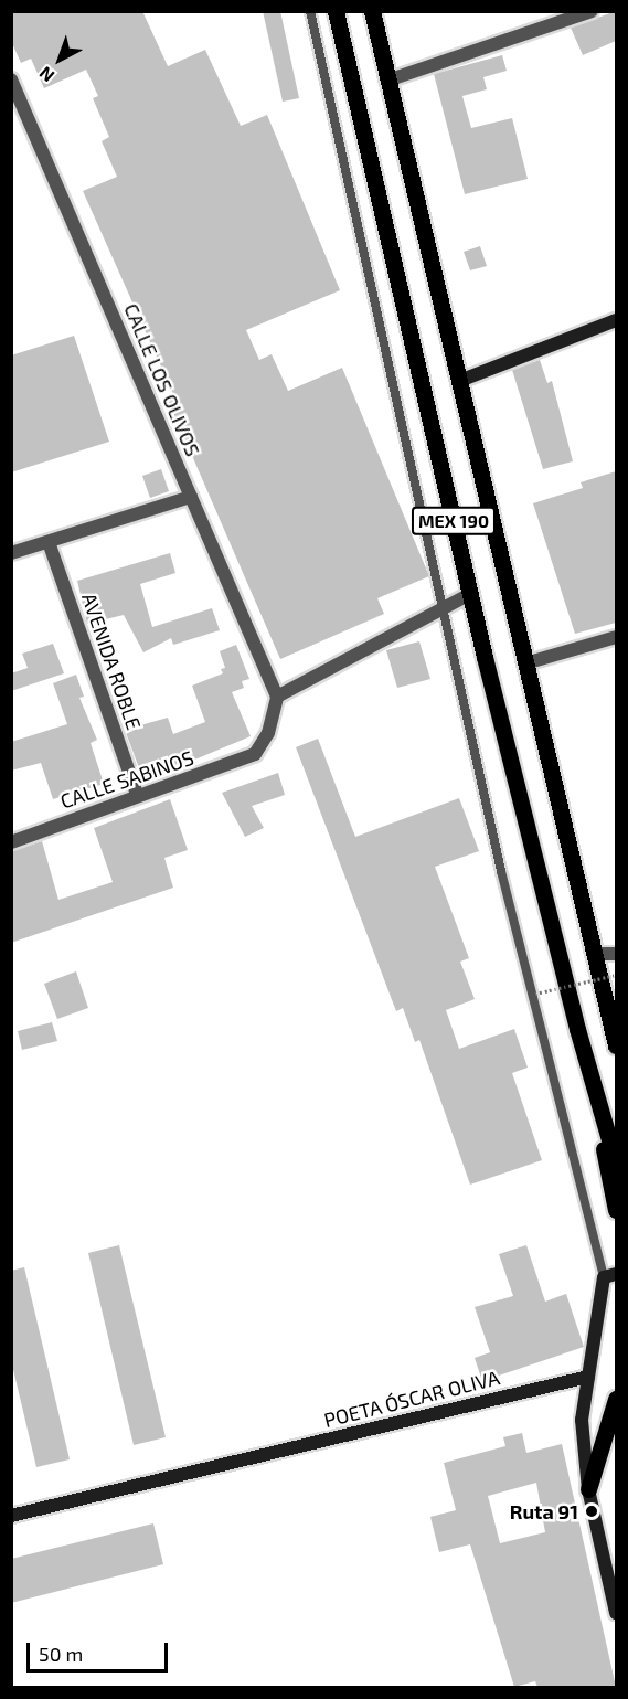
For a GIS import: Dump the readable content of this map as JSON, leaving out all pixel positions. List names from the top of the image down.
{
  "streets": {
    "main road": ["MEX 190"],
    "street": [
      "CALLE LOS OLIVOS",
      "AVENIDA ROBLE",
      "CALLE SABINOS",
      "POETA ÓSCAR OLIVA"
    ]
  },
  "crossings": [
    ["CALLE LOS OLIVOS", "CALLE SABINOS"],
    ["AVENIDA ROBLE", "CALLE SABINOS"]
  ],
  "places": ["Ruta 91"],
  "scale_bar": "50 m",
  "north": "bottom left"
}
